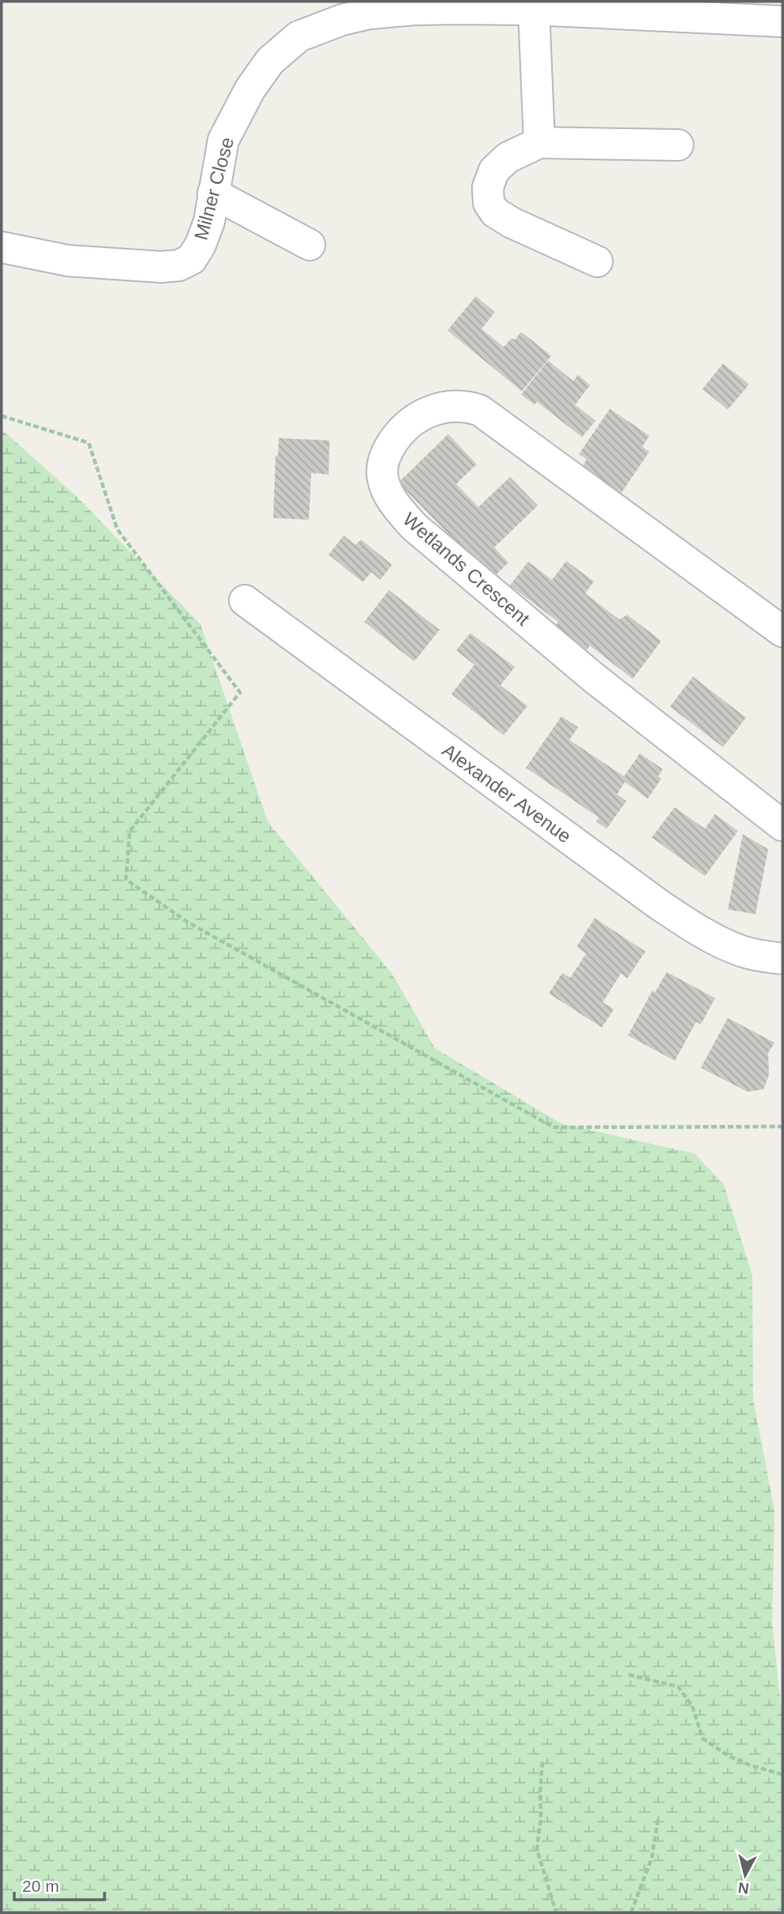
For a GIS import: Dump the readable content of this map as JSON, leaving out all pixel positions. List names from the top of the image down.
{
  "streets": {
    "street": ["Milner Close", "Wetlands Crescent", "Alexander Avenue"]
  },
  "scale_bar": "20 m",
  "north": "bottom"
}
